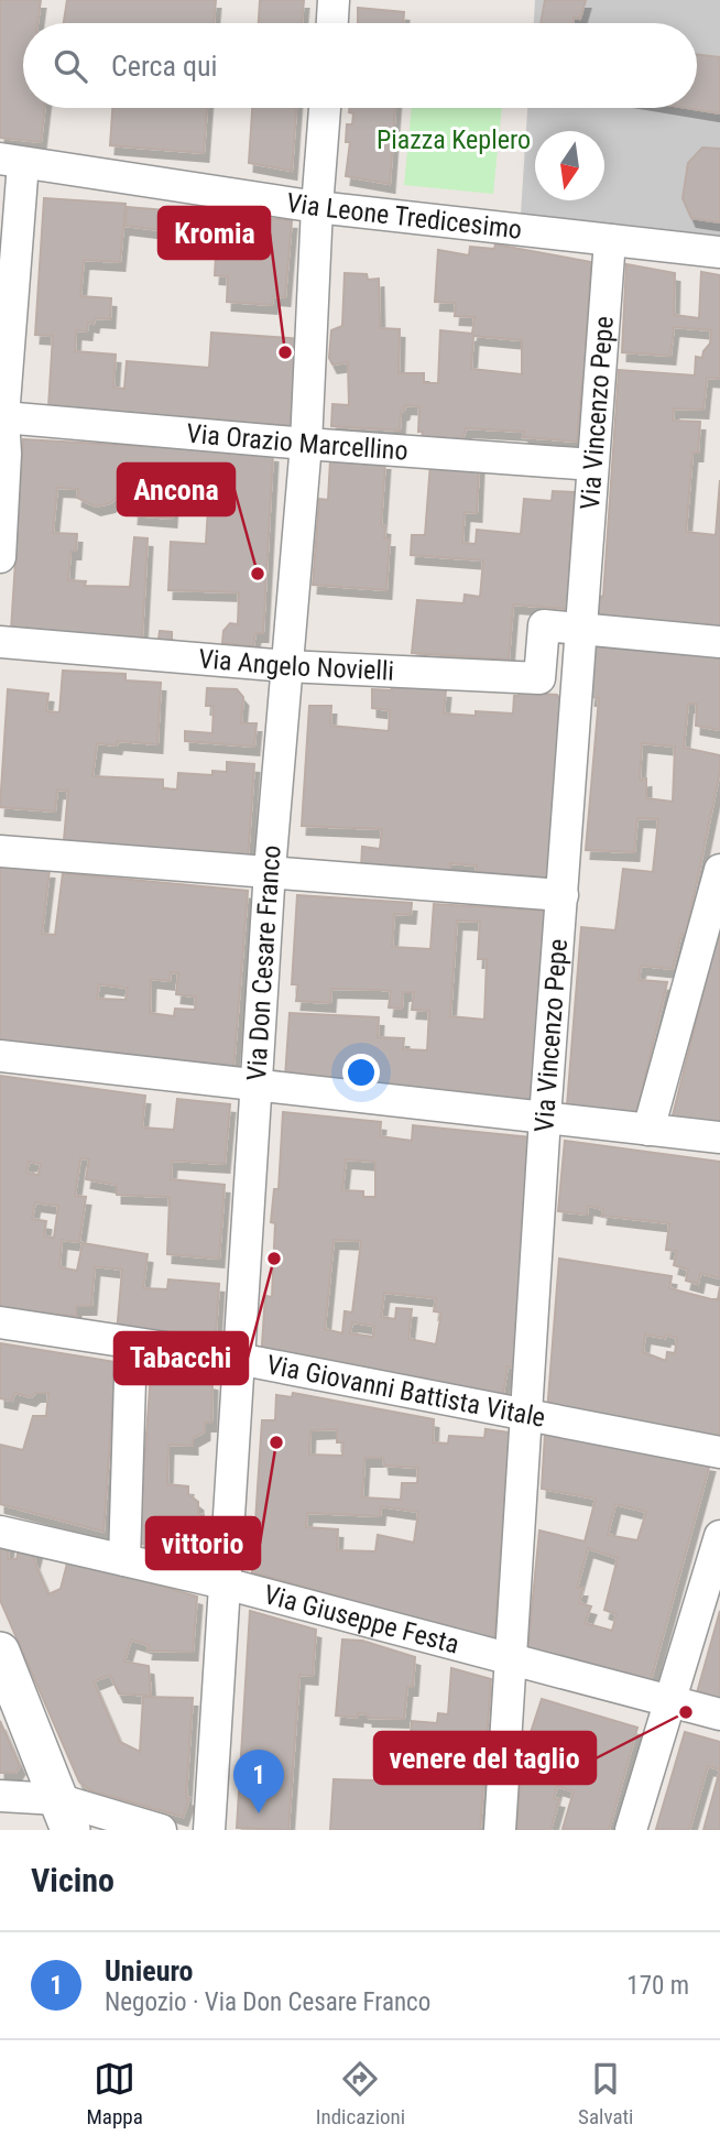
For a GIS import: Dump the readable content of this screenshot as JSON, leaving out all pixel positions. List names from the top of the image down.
{
  "streets": {
    "street": [
      "Via Leone Tredicesimo",
      "Via Vincenzo Pepe",
      "Via Orazio Marcellino",
      "Via Angelo Novielli",
      "Via Don Cesare Franco",
      "Via Giovanni Battista Vitale",
      "Via Giuseppe Festa"
    ]
  },
  "crossings": [
    ["Via Leone Tredicesimo", "Via Vincenzo Pepe"],
    ["Via Leone Tredicesimo", "Via Don Cesare Franco"],
    ["Via Vincenzo Pepe", "Via Orazio Marcellino"],
    ["Via Vincenzo Pepe", "Via Angelo Novielli"],
    ["Via Vincenzo Pepe", "Via Giovanni Battista Vitale"],
    ["Via Vincenzo Pepe", "Via Giuseppe Festa"],
    ["Via Orazio Marcellino", "Via Don Cesare Franco"],
    ["Via Angelo Novielli", "Via Don Cesare Franco"],
    ["Via Don Cesare Franco", "Via Giovanni Battista Vitale"],
    ["Via Don Cesare Franco", "Via Giuseppe Festa"]
  ],
  "parks": ["Piazza Keplero"],
  "places": [
    "Kromia",
    "Ancona",
    "Tabacchi",
    "vittorio",
    "venere del taglio"
  ],
  "north": "bottom",
  "page": {
    "search": "Cerca qui",
    "pins": "1",
    "heading": "Vicino",
    "list": [
      {
        "mark": "1",
        "name": "Unieuro",
        "note": "Negozio · Via Don Cesare Franco",
        "value": "170 m"
      }
    ],
    "nav": ["Mappa", "Indicazioni", "Salvati"]
  }
}
